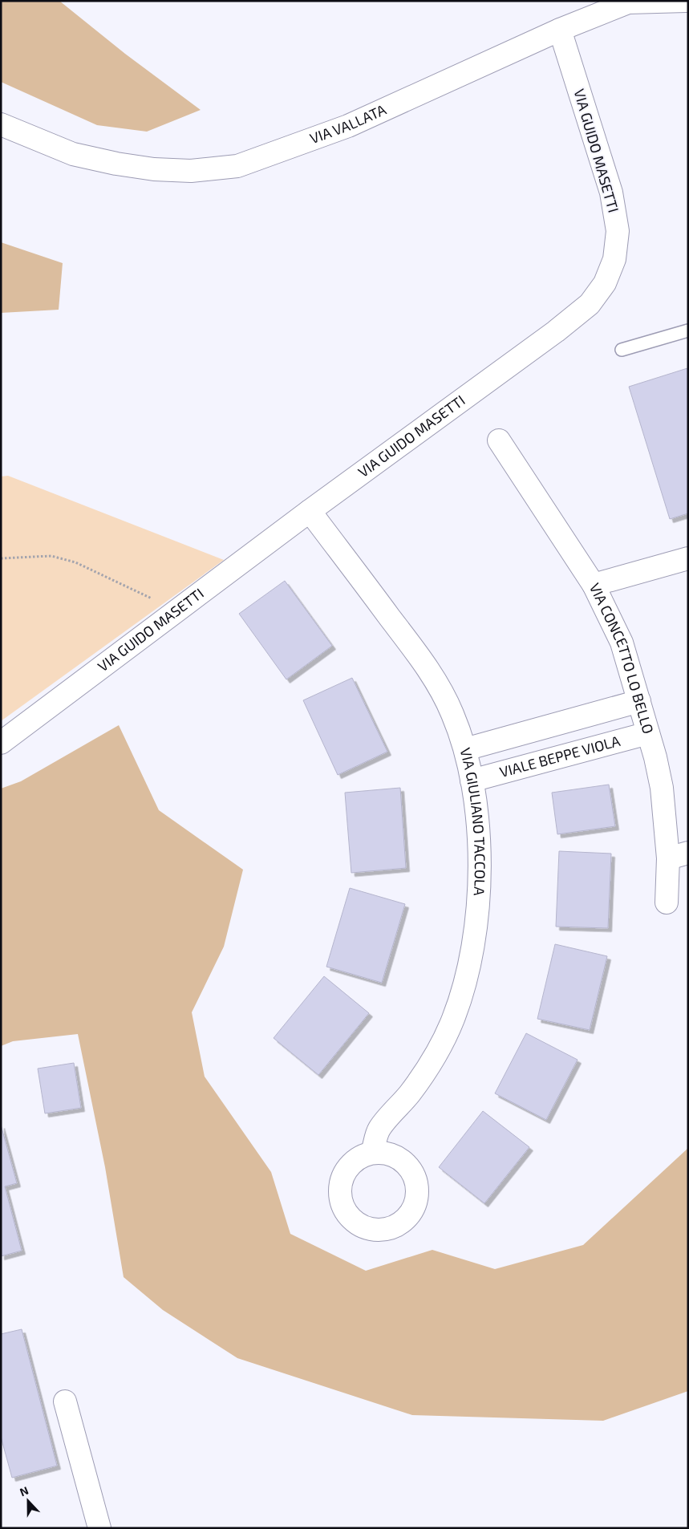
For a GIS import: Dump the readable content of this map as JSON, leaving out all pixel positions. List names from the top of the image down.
{
  "streets": {
    "street": [
      "VIA VALLATA",
      "VIA GUIDO MASETTI",
      "VIA CONCETTO LO BELLO",
      "VIALE BEPPE VIOLA",
      "VIA GIULIANO TACCOLA"
    ]
  },
  "crossings": [
    ["VIA VALLATA", "VIA GUIDO MASETTI"],
    ["VIA GUIDO MASETTI", "VIA GIULIANO TACCOLA"],
    ["VIA CONCETTO LO BELLO", "VIALE BEPPE VIOLA"],
    ["VIALE BEPPE VIOLA", "VIA GIULIANO TACCOLA"]
  ],
  "north": "top"
}
